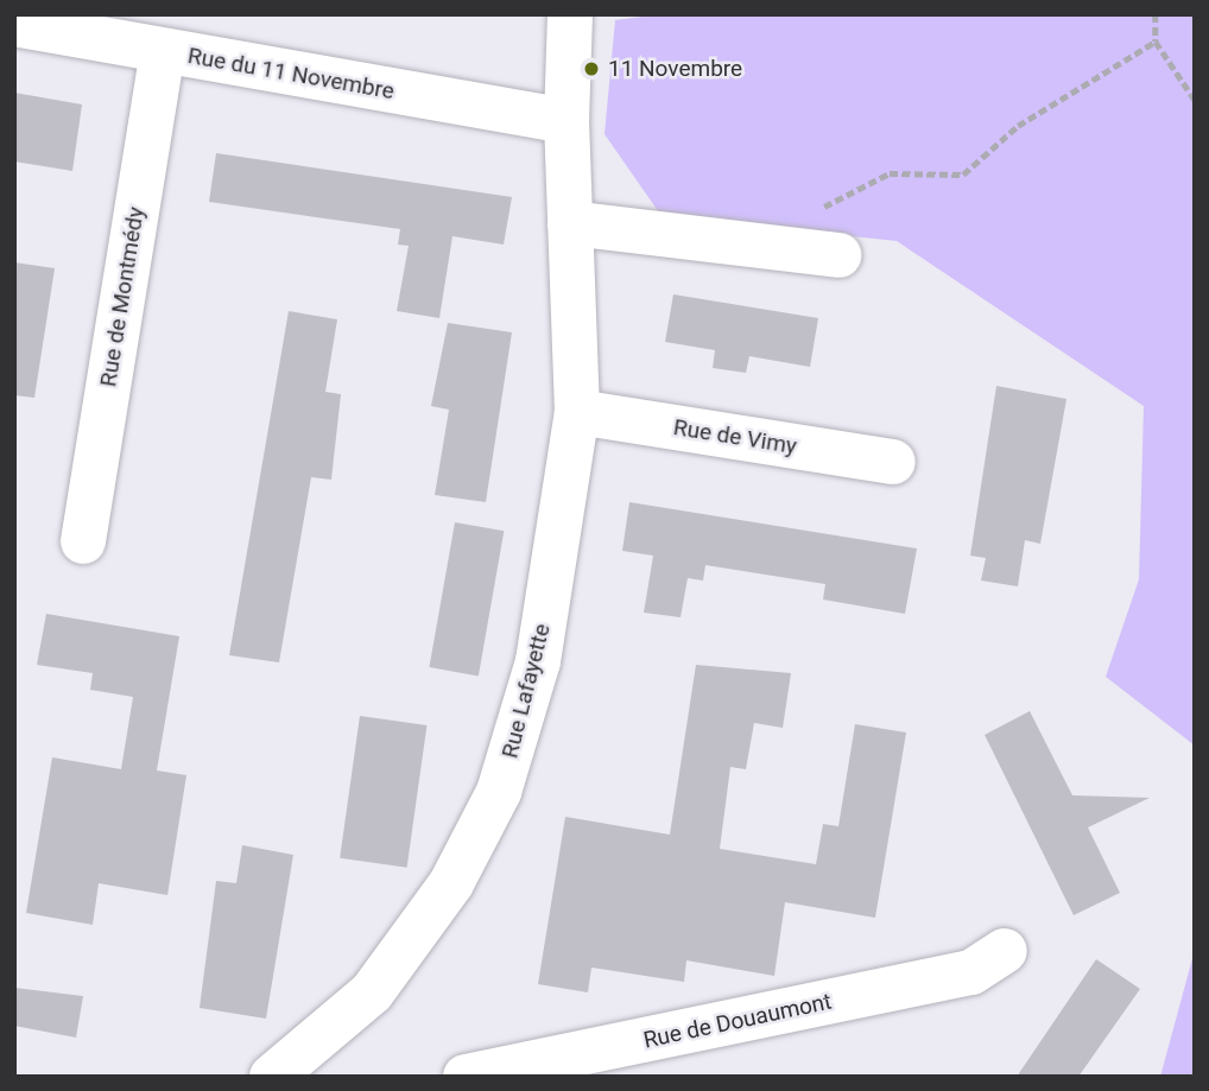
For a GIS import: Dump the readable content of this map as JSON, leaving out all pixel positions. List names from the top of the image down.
{
  "streets": {
    "street": [
      "Rue du 11 Novembre",
      "Rue de Montmédy",
      "Rue de Vimy",
      "Rue Lafayette",
      "Rue de Douaumont"
    ]
  },
  "crossings": [
    ["Rue du 11 Novembre", "Rue de Montmédy"],
    ["Rue du 11 Novembre", "Rue Lafayette"],
    ["Rue de Vimy", "Rue Lafayette"]
  ],
  "places": ["11 Novembre"]
}
